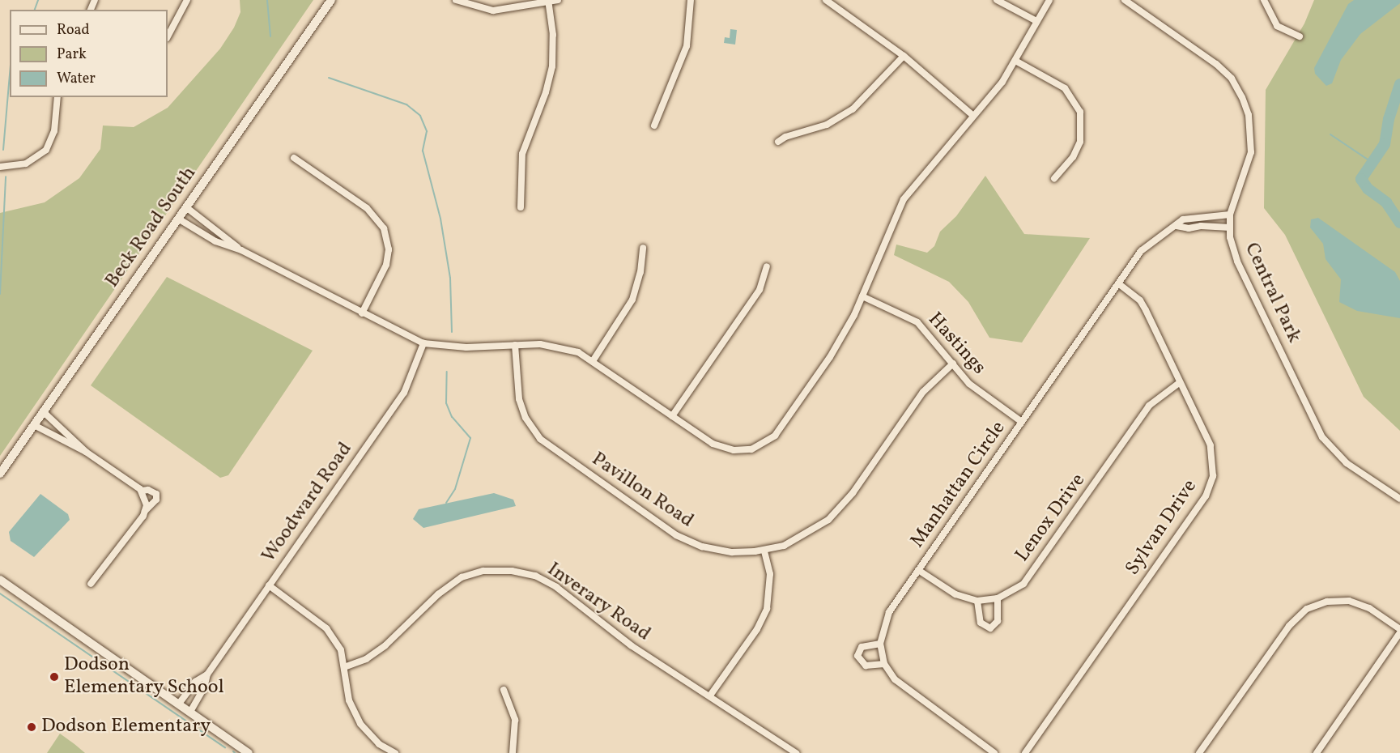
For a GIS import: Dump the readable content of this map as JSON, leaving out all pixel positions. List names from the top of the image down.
{
  "streets": {
    "main road": ["Beck Road South"],
    "street": [
      "Central Park",
      "Hastings",
      "Manhattan Circle",
      "Pavillon Road",
      "Woodward Road",
      "Lenox Drive",
      "Sylvan Drive",
      "Inverary Road"
    ]
  },
  "crossings": [
    ["Central Park", "Manhattan Circle"],
    ["Hastings", "Manhattan Circle"],
    ["Hastings", "Pavillon Road"],
    ["Manhattan Circle", "Lenox Drive"],
    ["Manhattan Circle", "Sylvan Drive"],
    ["Lenox Drive", "Sylvan Drive"]
  ],
  "places": ["Dodson Elementary School", "Dodson Elementary"],
  "legend": ["Road", "Park", "Water"]
}
